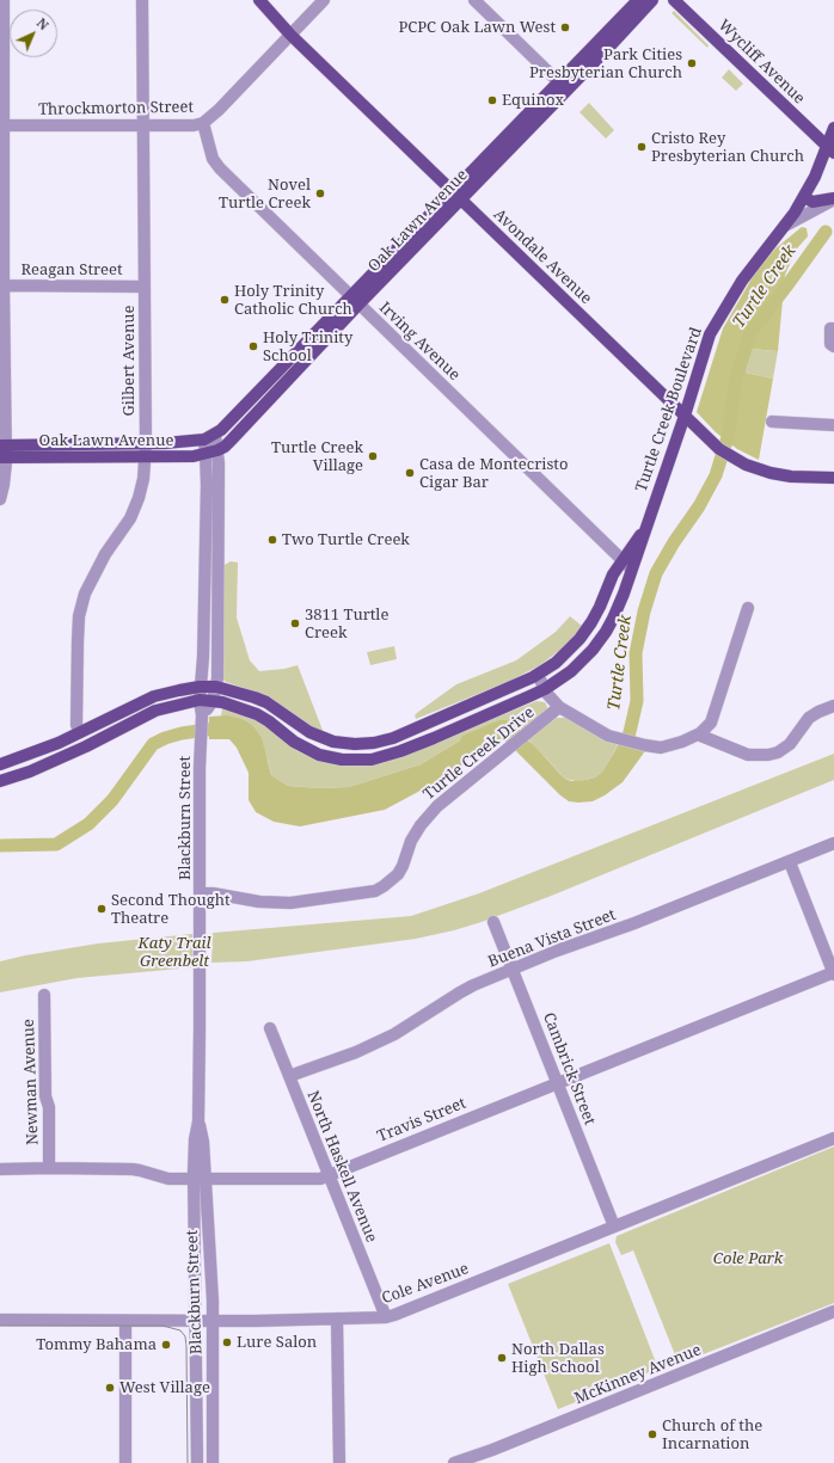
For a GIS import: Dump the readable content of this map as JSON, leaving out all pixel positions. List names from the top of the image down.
{
  "streets": {
    "main road": [
      "Wycliff Avenue",
      "Oak Lawn Avenue",
      "Avondale Avenue",
      "Turtle Creek Boulevard"
    ],
    "street": [
      "Throckmorton Street",
      "Reagan Street",
      "Irving Avenue",
      "Gilbert Avenue",
      "Turtle Creek Drive",
      "Blackburn Street",
      "Buena Vista Street",
      "Cambrick Street",
      "Newman Avenue",
      "Travis Street",
      "North Haskell Avenue",
      "Cole Avenue",
      "McKinney Avenue"
    ]
  },
  "crossings": [
    ["Throckmorton Street", "Avondale Avenue"],
    ["Throckmorton Street", "Irving Avenue"],
    ["Throckmorton Street", "Gilbert Avenue"],
    ["Oak Lawn Avenue", "Avondale Avenue"],
    ["Oak Lawn Avenue", "Irving Avenue"],
    ["Oak Lawn Avenue", "Gilbert Avenue"],
    ["Oak Lawn Avenue", "Blackburn Street"],
    ["Avondale Avenue", "Turtle Creek Boulevard"],
    ["Reagan Street", "Gilbert Avenue"],
    ["Irving Avenue", "Turtle Creek Boulevard"],
    ["Gilbert Avenue", "Turtle Creek Boulevard"],
    ["Turtle Creek Boulevard", "Blackburn Street"],
    ["Turtle Creek Drive", "Blackburn Street"],
    ["Blackburn Street", "Travis Street"],
    ["Blackburn Street", "Cole Avenue"],
    ["Buena Vista Street", "Cambrick Street"],
    ["Buena Vista Street", "North Haskell Avenue"],
    ["Cambrick Street", "Travis Street"],
    ["Cambrick Street", "Cole Avenue"],
    ["Newman Avenue", "Travis Street"],
    ["Travis Street", "North Haskell Avenue"],
    ["North Haskell Avenue", "Cole Avenue"]
  ],
  "water": ["Turtle Creek"],
  "parks": ["Katy Trail Greenbelt", "Cole Park"],
  "places": [
    "PCPC Oak Lawn West",
    "Park Cities Presbyterian Church",
    "Equinox",
    "Cristo Rey Presbyterian Church",
    "Novel Turtle Creek",
    "Holy Trinity Catholic Church",
    "Holy Trinity School",
    "Turtle Creek Village",
    "Casa de Montecristo Cigar Bar",
    "Two Turtle Creek",
    "3811 Turtle Creek",
    "Second Thought Theatre",
    "Lure Salon",
    "Tommy Bahama",
    "North Dallas High School",
    "West Village",
    "Church of the Incarnation"
  ],
  "north": "top right"
}
